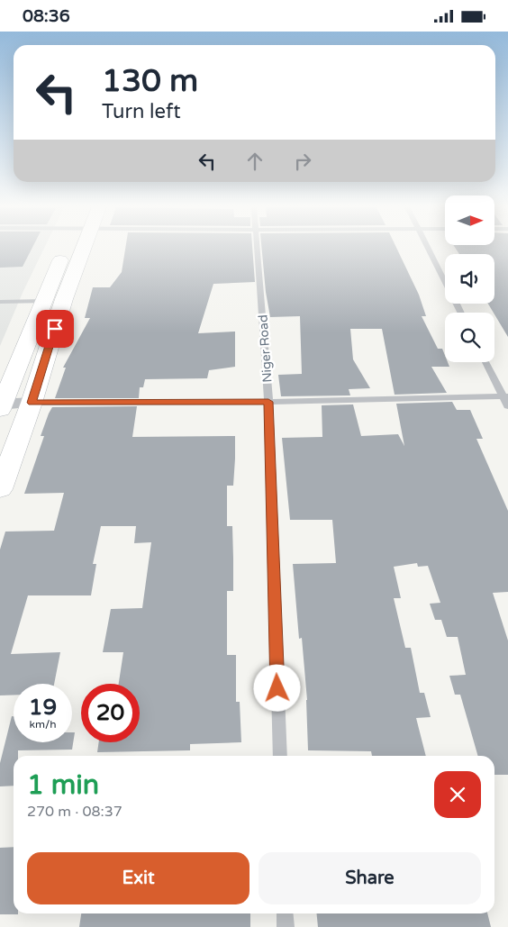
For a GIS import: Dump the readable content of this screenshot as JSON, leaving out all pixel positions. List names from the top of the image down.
{
  "streets": {
    "lane": ["Niger Road"]
  },
  "north": "right",
  "page": {
    "status": "08:36",
    "turn": ["130 m", "Turn left"],
    "speed": "19 km/h",
    "limit": "20",
    "heading": ["1 min", "270 m · 08:37"],
    "buttons": ["Exit", "Share"]
  }
}
